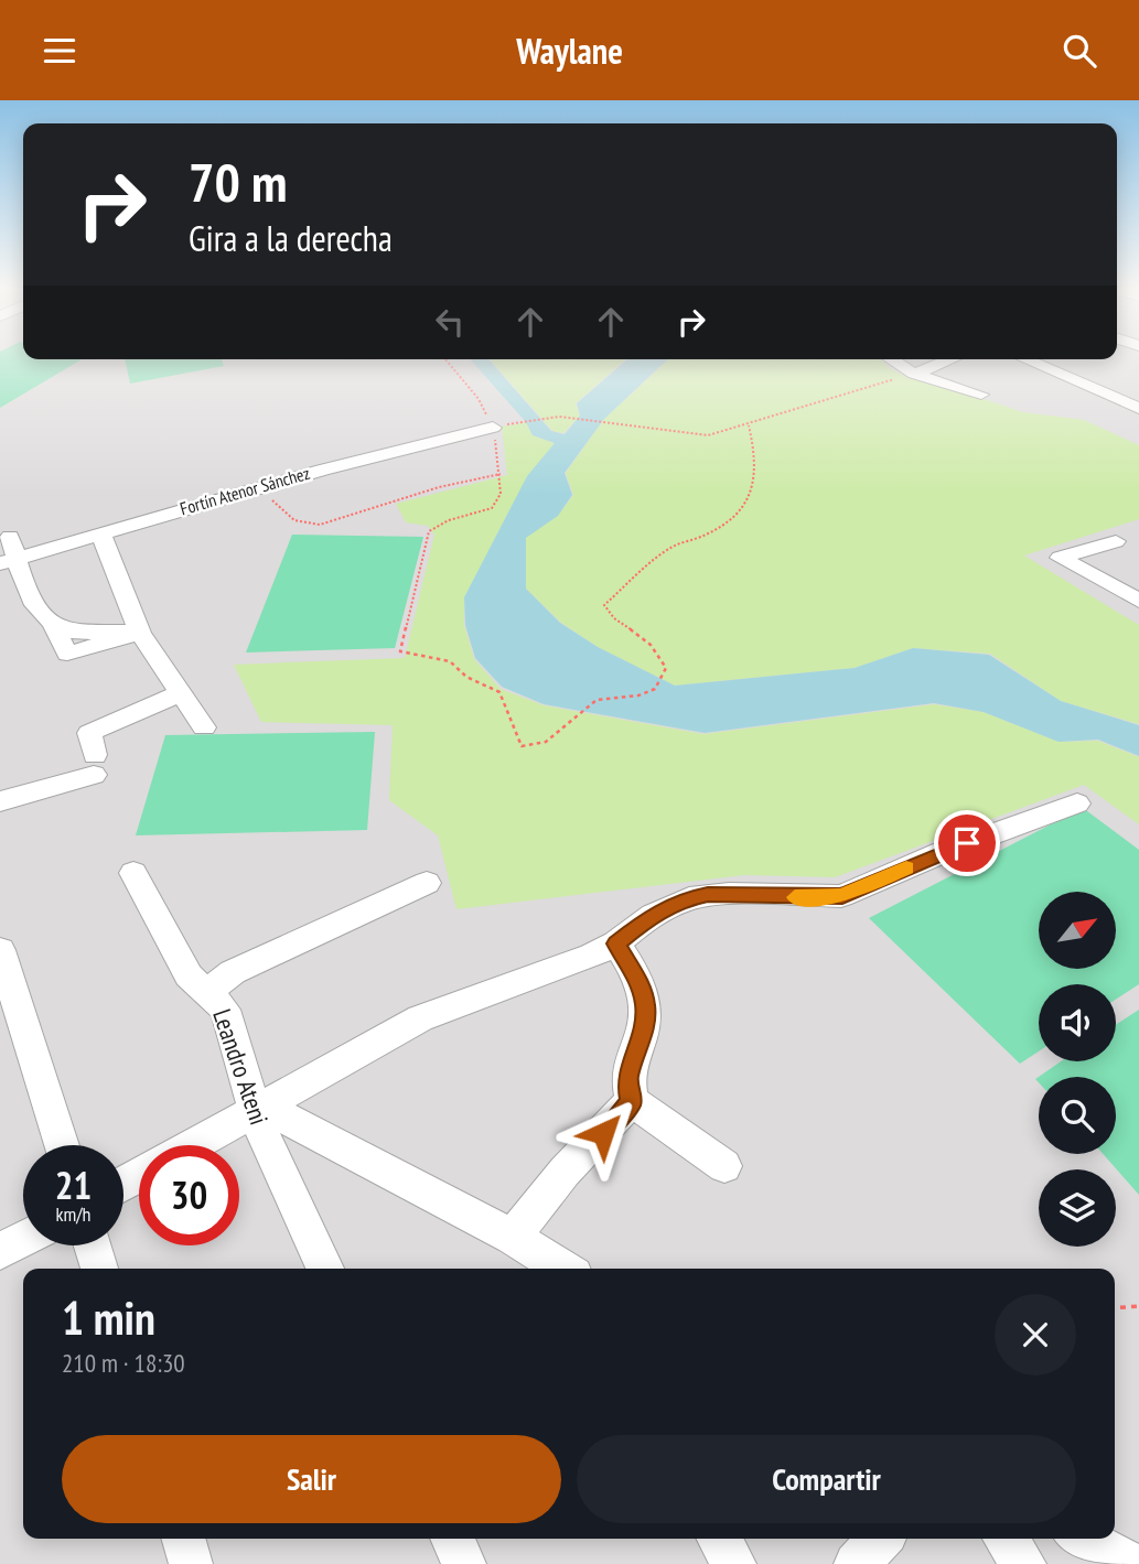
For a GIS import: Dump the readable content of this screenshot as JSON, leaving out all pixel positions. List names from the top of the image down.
{
  "streets": {
    "street": ["Fortín Atenor Sánchez", "Leandro Ateni"]
  },
  "north": "top right",
  "page": {
    "header": "Waylane",
    "turn": ["70 m", "Gira a la derecha"],
    "speed": "21 km/h",
    "limit": "30",
    "heading": ["1 min", "210 m · 18:30"],
    "buttons": ["Salir", "Compartir"]
  }
}
